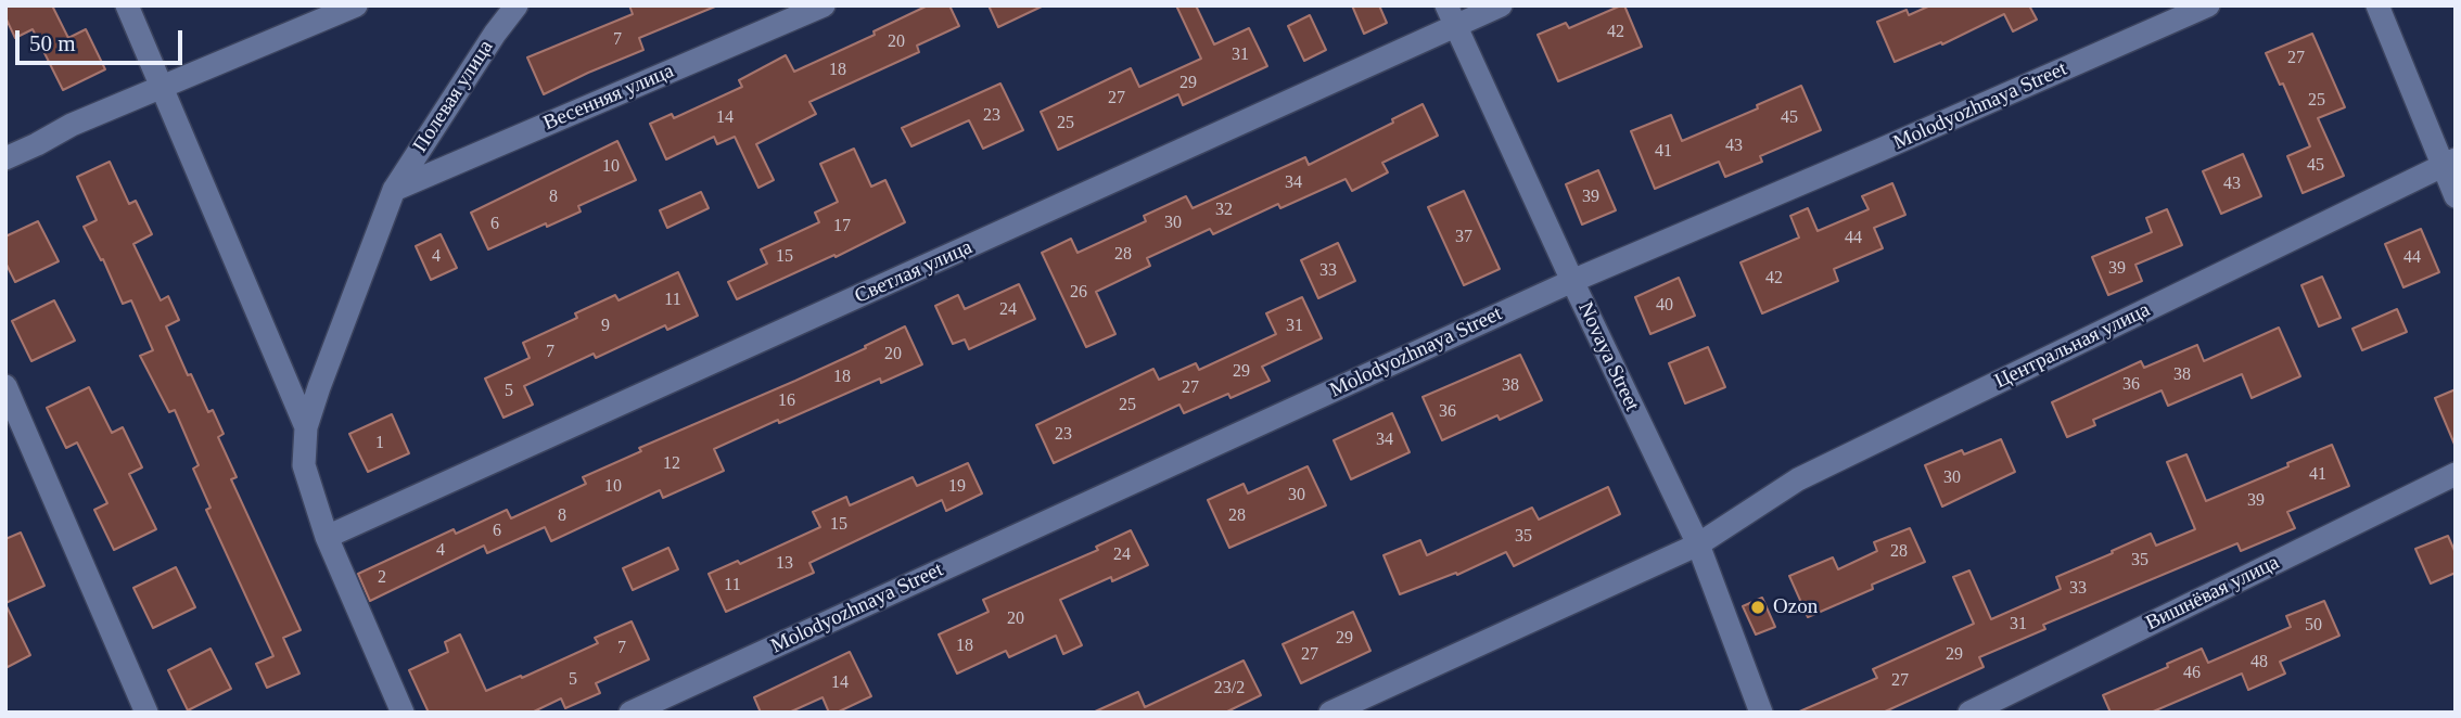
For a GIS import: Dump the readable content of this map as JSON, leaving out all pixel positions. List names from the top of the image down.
{
  "streets": {
    "street": [
      "Полевая улица",
      "Весенняя улица",
      "Molodyozhnaya Street",
      "Светлая улица",
      "Центральная улица",
      "Novaya Street",
      "Вишнёвая улица"
    ]
  },
  "crossings": [
    ["Полевая улица", "Весенняя улица"],
    ["Molodyozhnaya Street", "Novaya Street"],
    ["Светлая улица", "Novaya Street"],
    ["Центральная улица", "Novaya Street"]
  ],
  "places": ["Ozon"],
  "house_numbers": [
    "42",
    "7",
    "20",
    "31",
    "27",
    "18",
    "29",
    "27",
    "25",
    "23",
    "14",
    "45",
    "25",
    "43",
    "41",
    "45",
    "10",
    "34",
    "43",
    "8",
    "39",
    "32",
    "30",
    "6",
    "17",
    "37",
    "44",
    "28",
    "4",
    "15",
    "44",
    "39",
    "33",
    "42",
    "26",
    "11",
    "40",
    "24",
    "9",
    "31",
    "7",
    "20",
    "29",
    "38",
    "18",
    "36",
    "38",
    "27",
    "5",
    "16",
    "25",
    "36",
    "23",
    "34",
    "1",
    "12",
    "41",
    "30",
    "10",
    "19",
    "30",
    "39",
    "8",
    "28",
    "15",
    "6",
    "35",
    "4",
    "28",
    "24",
    "35",
    "13",
    "2",
    "11",
    "33",
    "20",
    "31",
    "50",
    "29",
    "18",
    "7",
    "27",
    "29",
    "48",
    "46",
    "5",
    "27",
    "14",
    "23/2"
  ],
  "scale_bar": "50 m"
}
